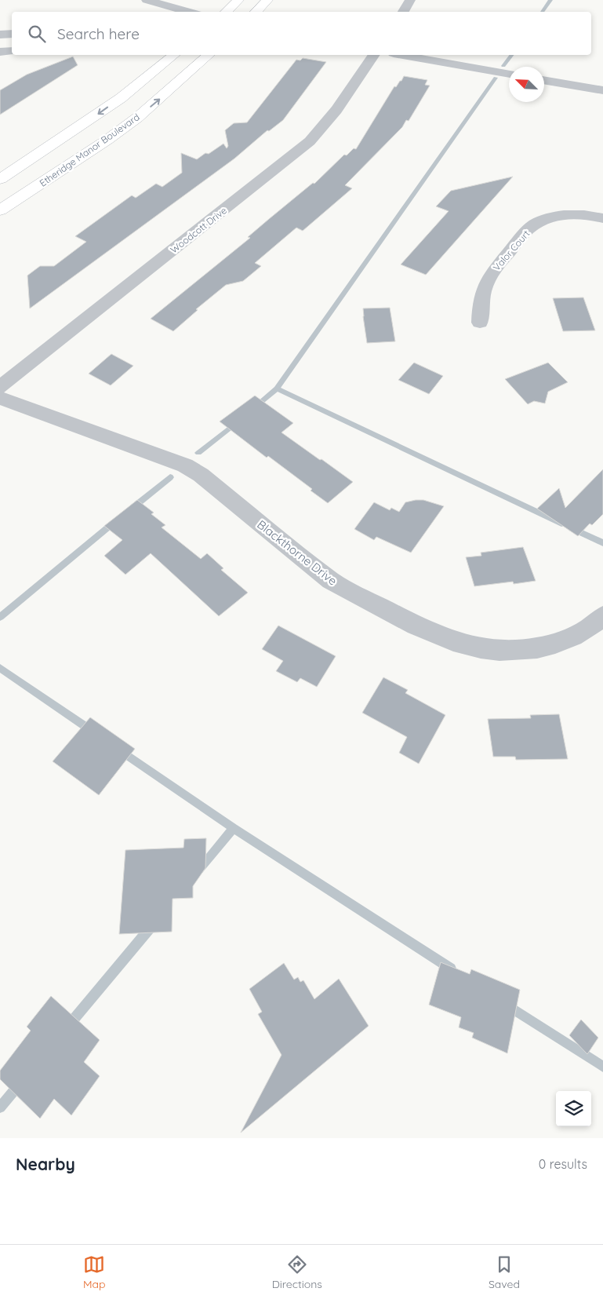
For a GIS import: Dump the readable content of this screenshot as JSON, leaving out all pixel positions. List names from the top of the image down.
{
  "streets": {
    "main road": ["Etheridge Manor Boulevard"],
    "street": ["Woodcott Drive", "Valor Court", "Blackthorne Drive"]
  },
  "north": "top left",
  "page": {
    "search": "Search here",
    "heading": ["Nearby", "0 results"],
    "nav": ["Map", "Directions", "Saved"]
  }
}
